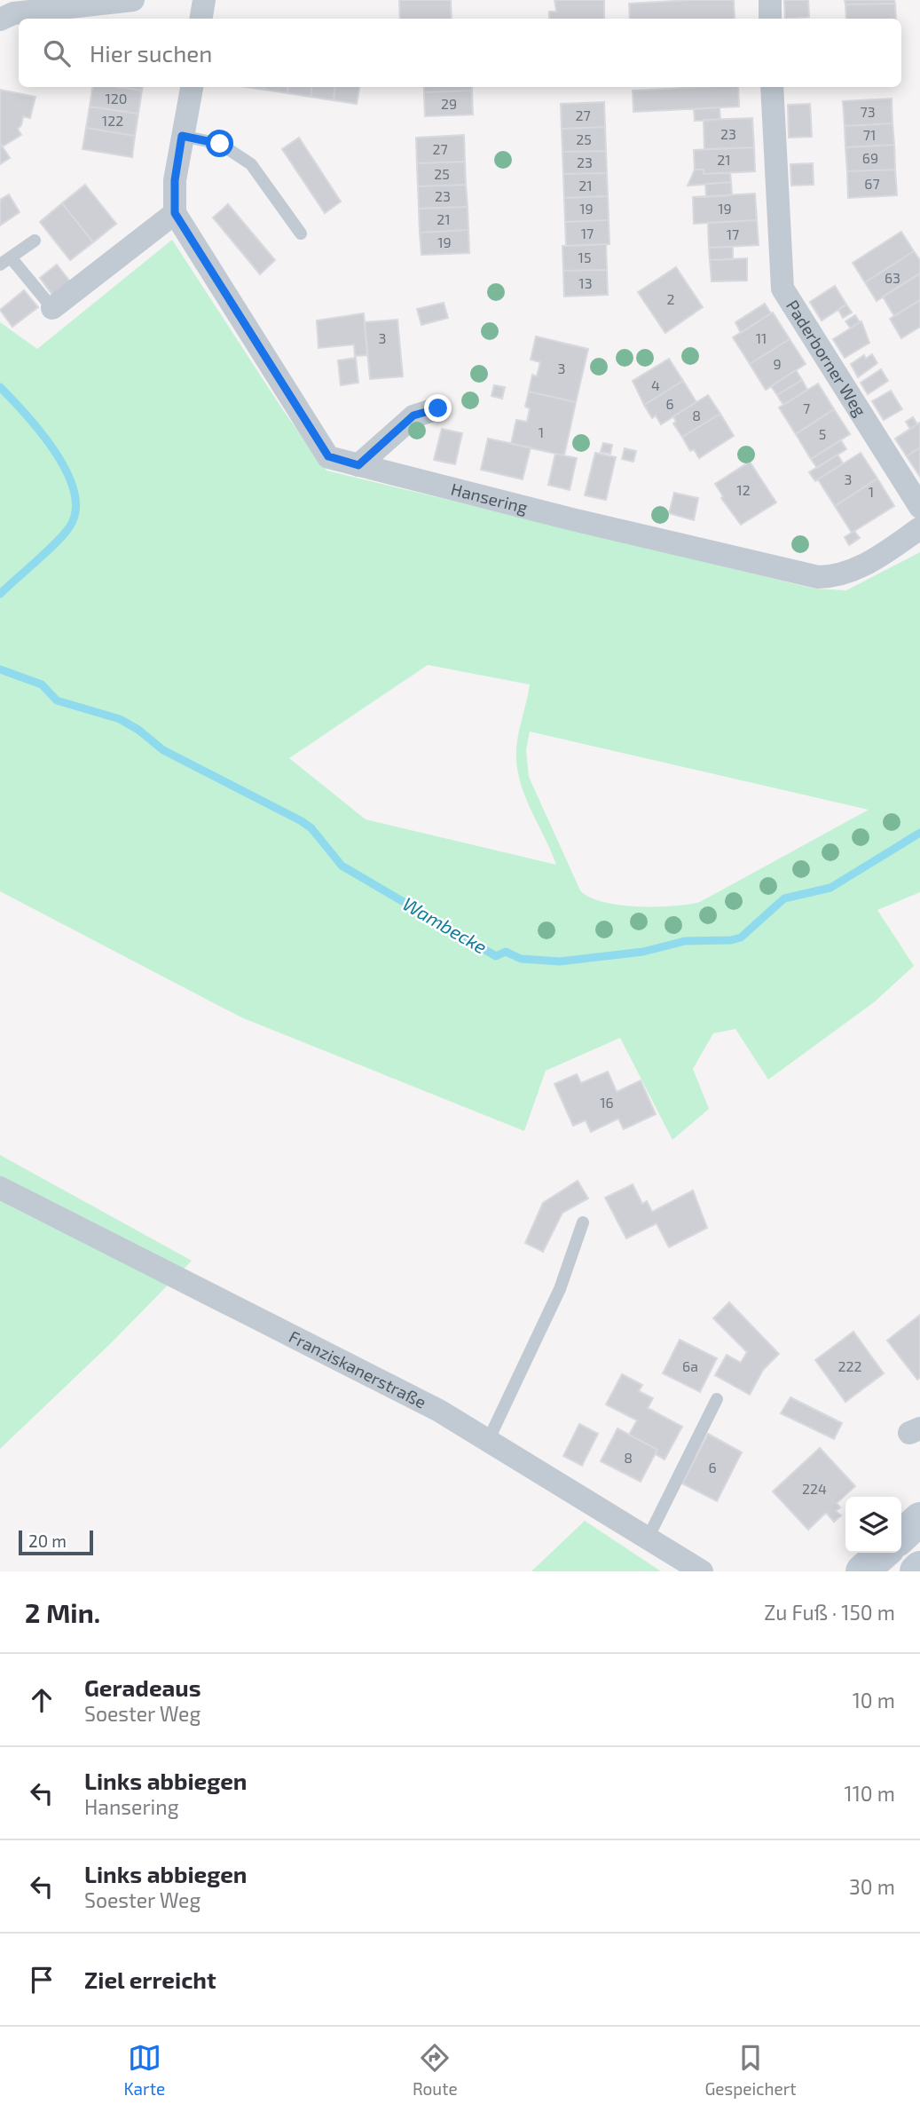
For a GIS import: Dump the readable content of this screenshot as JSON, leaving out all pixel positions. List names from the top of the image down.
{
  "streets": {
    "street": ["Paderborner Weg", "Hansering", "Franziskanerstraße"]
  },
  "water": ["Wambecke"],
  "house_numbers": [
    "120",
    "29",
    "73",
    "27",
    "122",
    "23",
    "71",
    "25",
    "27",
    "69",
    "21",
    "23",
    "25",
    "67",
    "21",
    "23",
    "19",
    "19",
    "21",
    "17",
    "17",
    "19",
    "15",
    "63",
    "13",
    "2",
    "3",
    "11",
    "9",
    "3",
    "4",
    "6",
    "7",
    "8",
    "1",
    "5",
    "3",
    "12",
    "1",
    "16",
    "6a",
    "222",
    "8",
    "6",
    "224"
  ],
  "scale_bar": "20 m",
  "page": {
    "search": "Hier suchen",
    "scale": "20 m",
    "heading": ["2 Min.", "Zu Fuß · 150 m"],
    "list": [
      ["Geradeaus", "Soester Weg", "10 m"],
      ["Links abbiegen", "Hansering", "110 m"],
      ["Links abbiegen", "Soester Weg", "30 m"],
      "Ziel erreicht"
    ],
    "nav": ["Karte", "Route", "Gespeichert"]
  }
}
